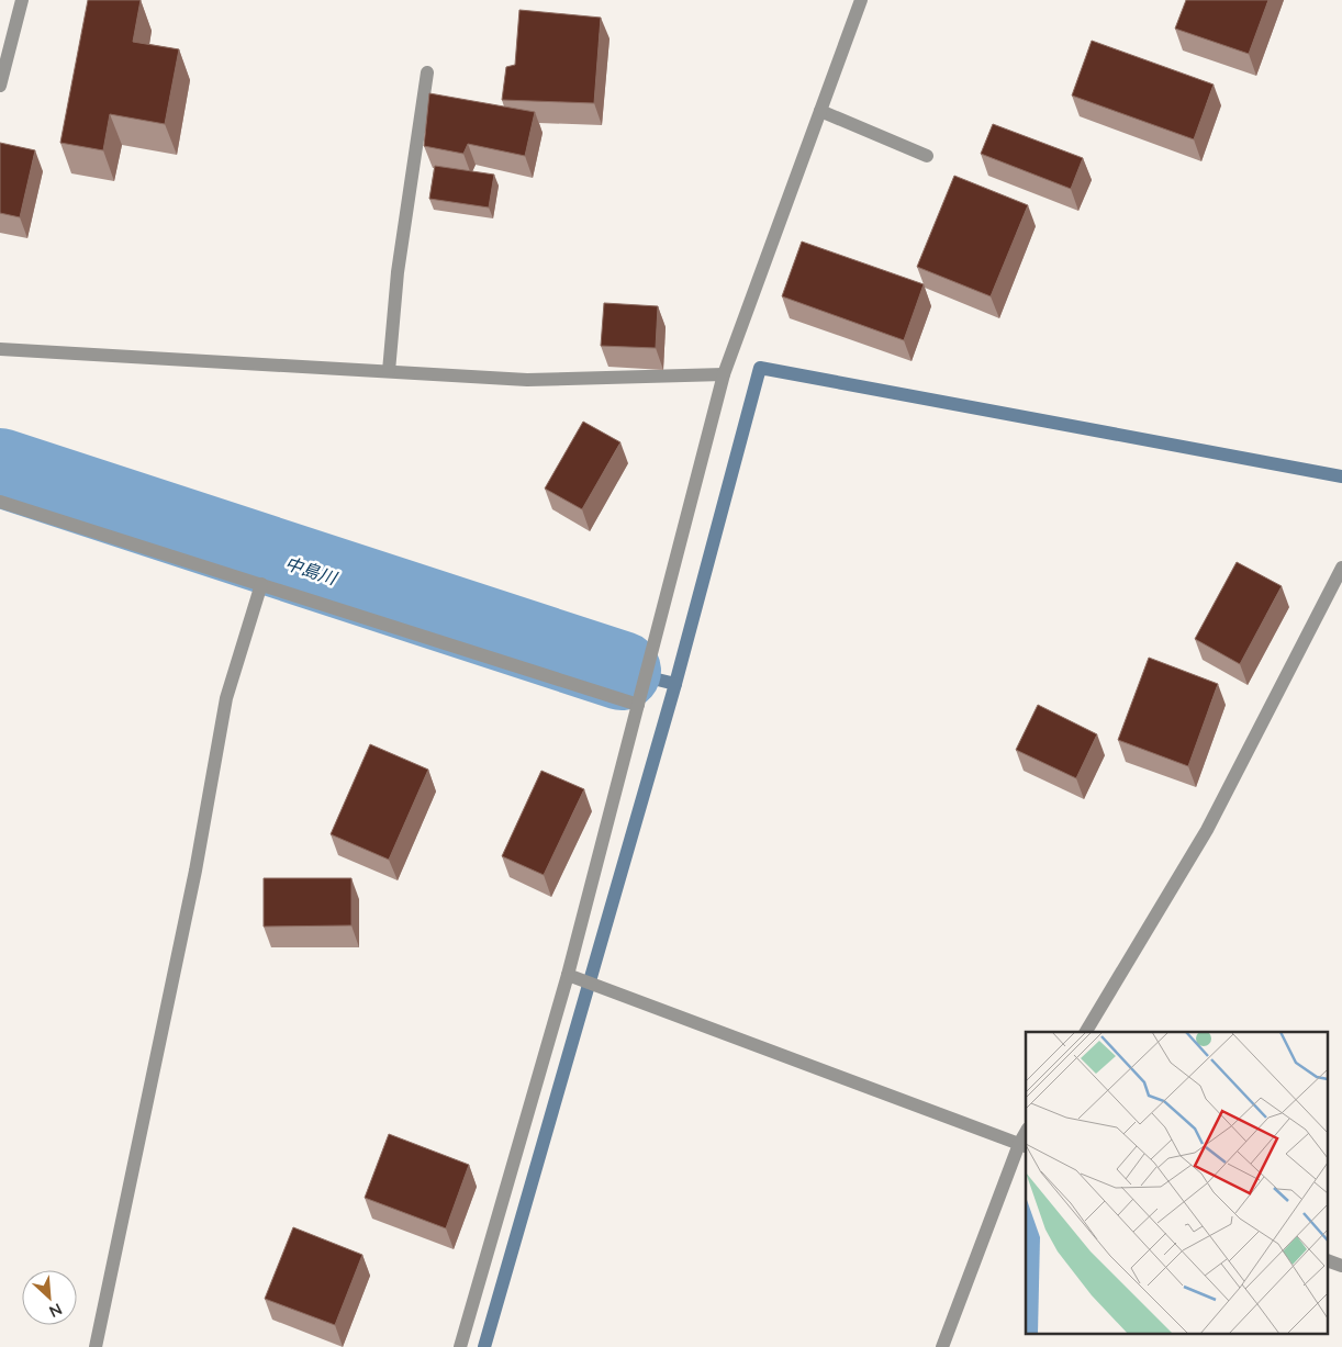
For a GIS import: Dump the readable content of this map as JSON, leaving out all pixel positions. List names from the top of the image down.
{
  "water": ["中島川"],
  "north": "bottom right"
}
